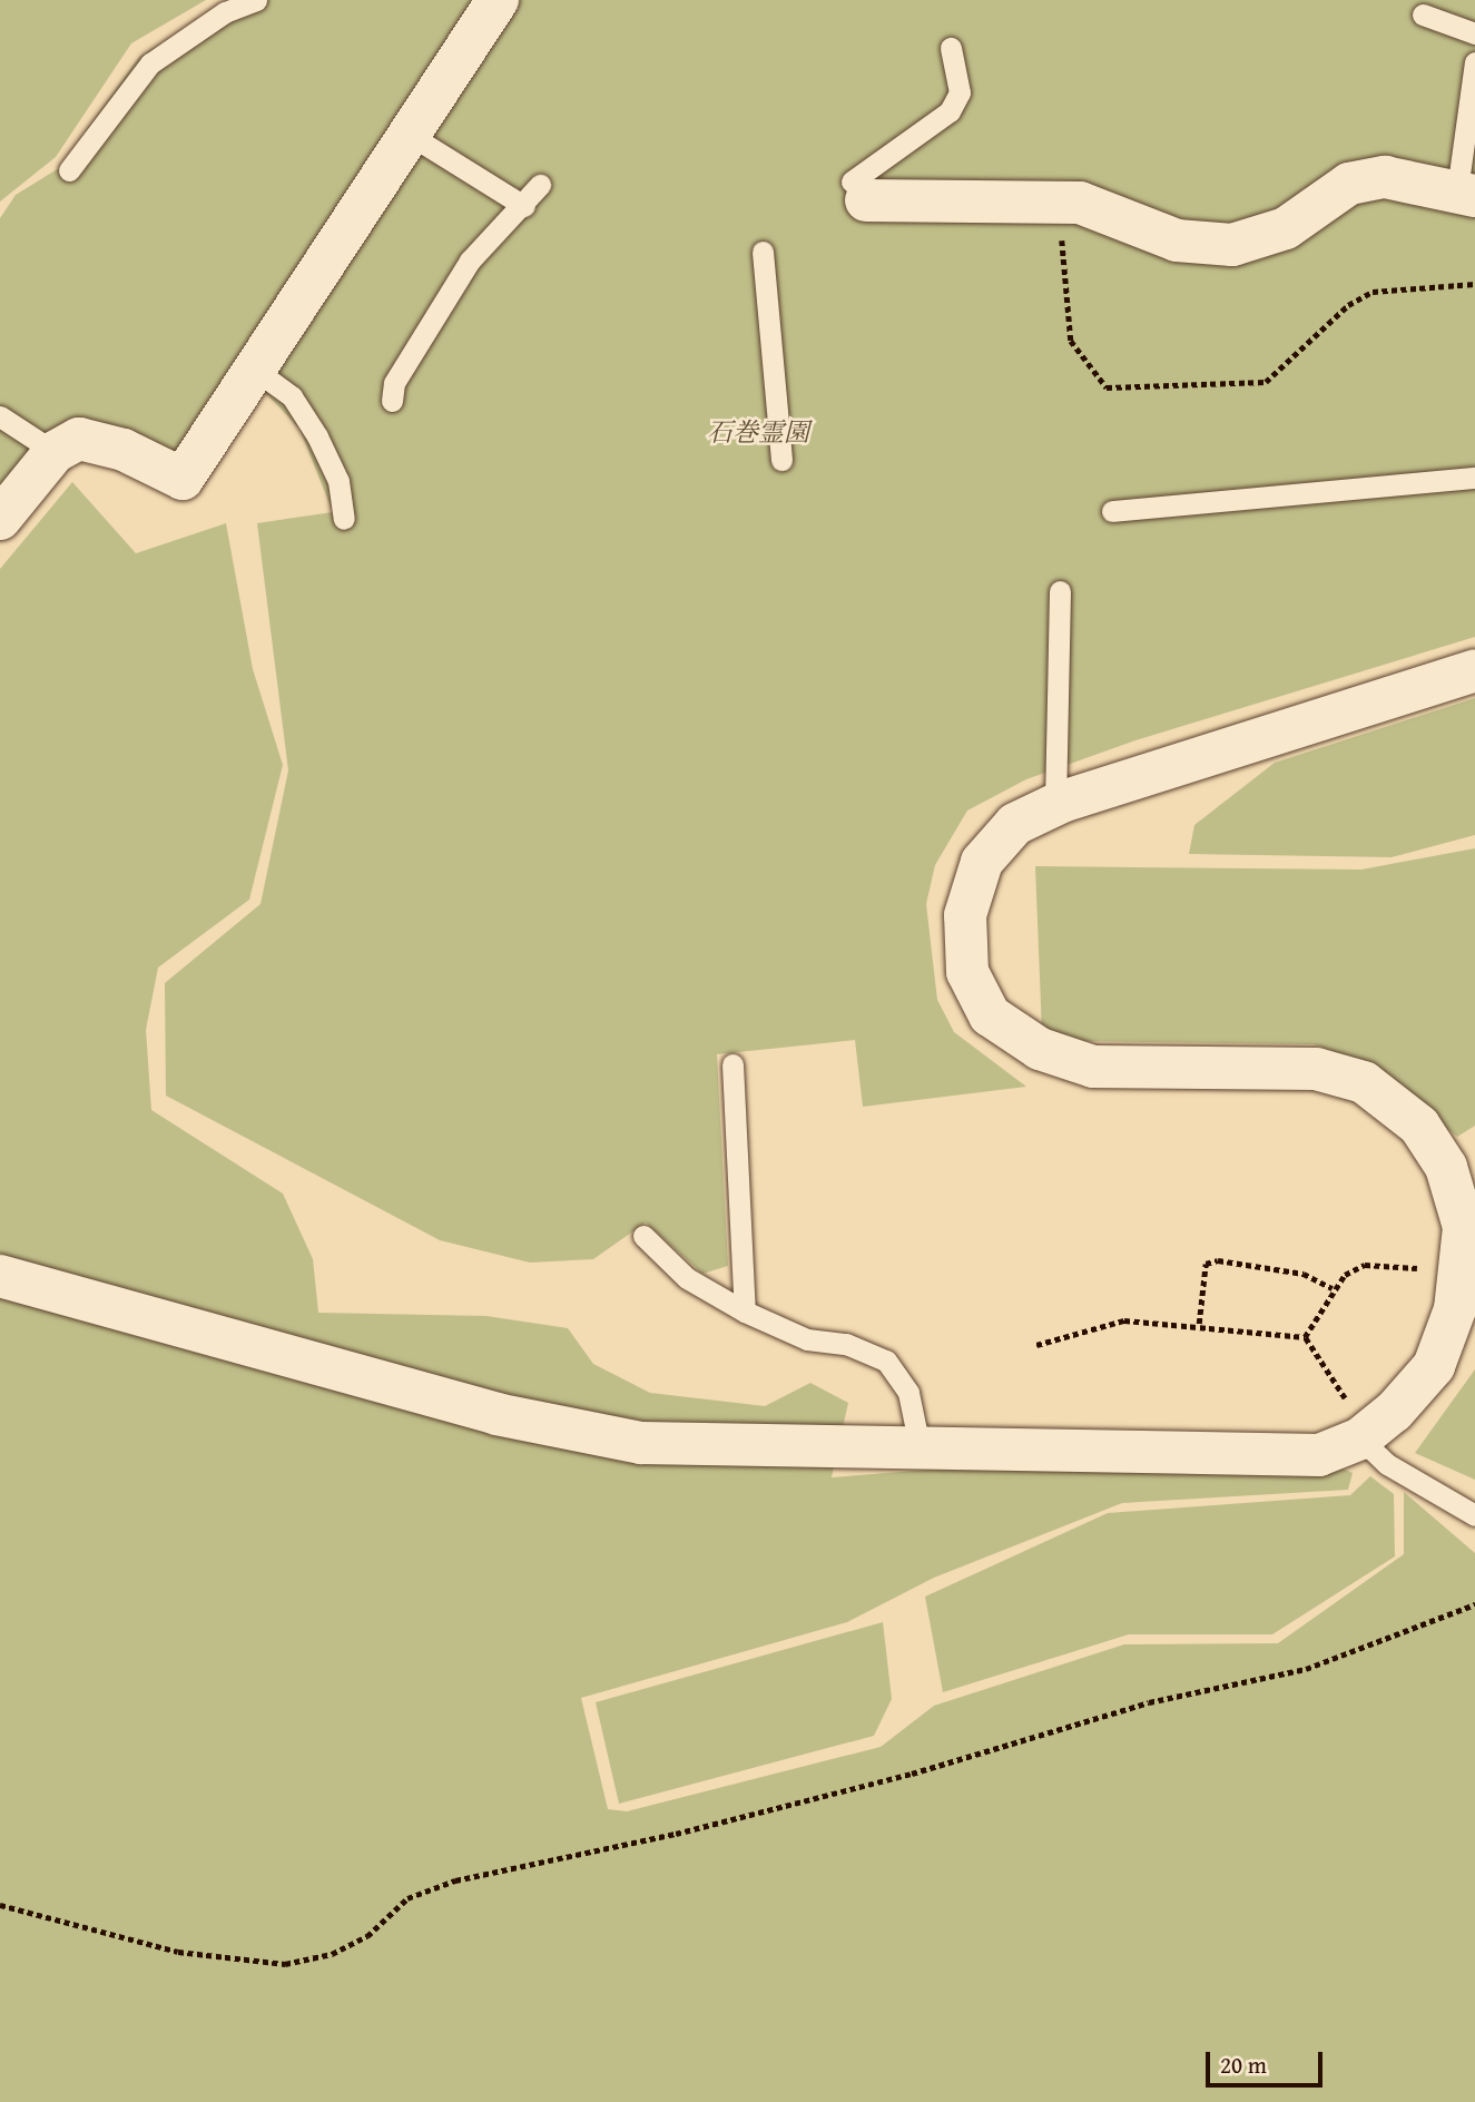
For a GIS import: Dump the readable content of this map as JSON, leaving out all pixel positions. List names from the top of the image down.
{
  "parks": ["石巻霊園"],
  "scale_bar": "20 m"
}
